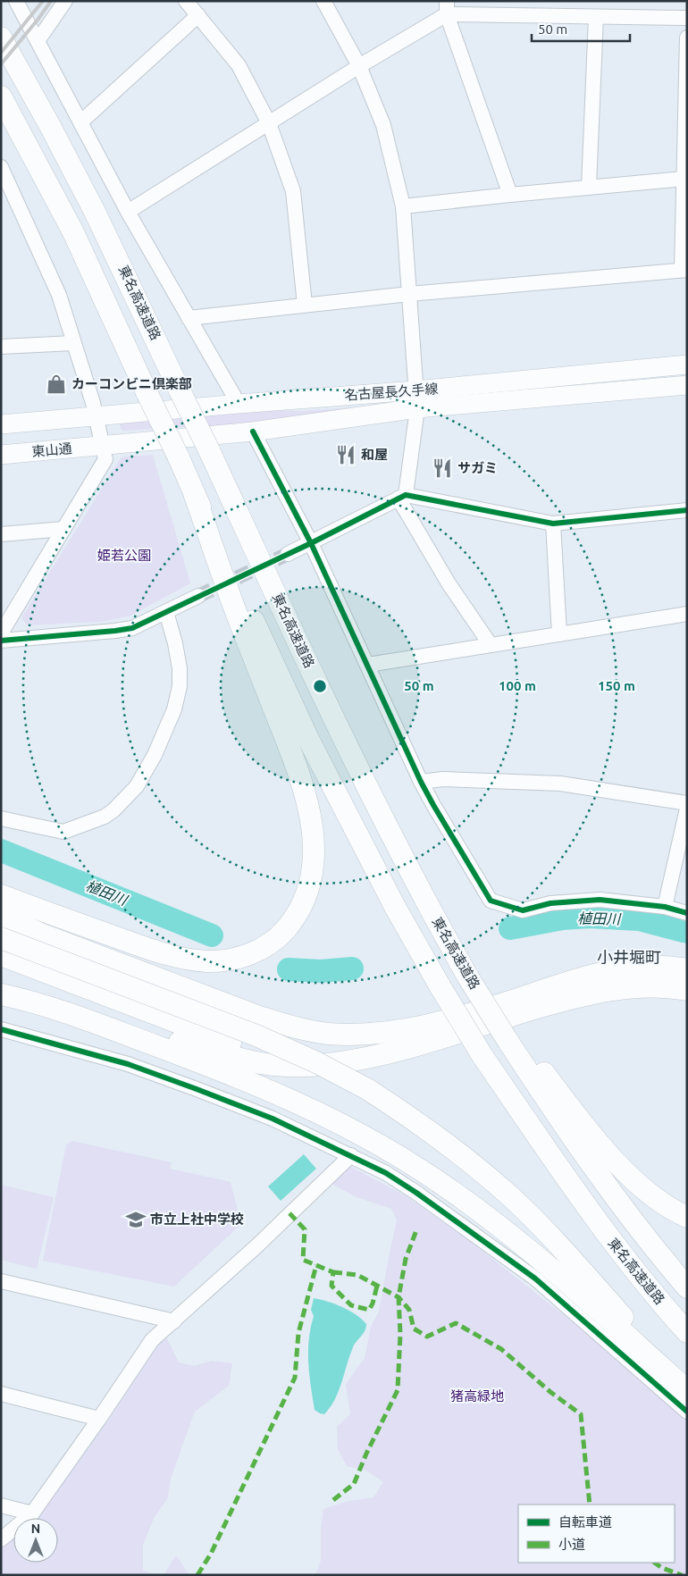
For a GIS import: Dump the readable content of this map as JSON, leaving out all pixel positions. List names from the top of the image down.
{
  "streets": {
    "highway": ["東名高速道路"],
    "main road": ["名古屋長久手線", "東山通"]
  },
  "crossings": [
    ["名古屋長久手線", "東山通"]
  ],
  "districts": ["小井堀町"],
  "water": ["植田川"],
  "parks": ["姫若公園", "猪高緑地"],
  "places": {
    "shop": ["カーコンビニ倶楽部"],
    "restaurant": ["和屋", "サガミ"],
    "school or university": ["市立上社中学校"]
  },
  "legend": ["自転車道", "小道"],
  "scale_bar": "50 m",
  "north": "top",
  "rings": ["50 m", "100 m", "150 m"]
}
